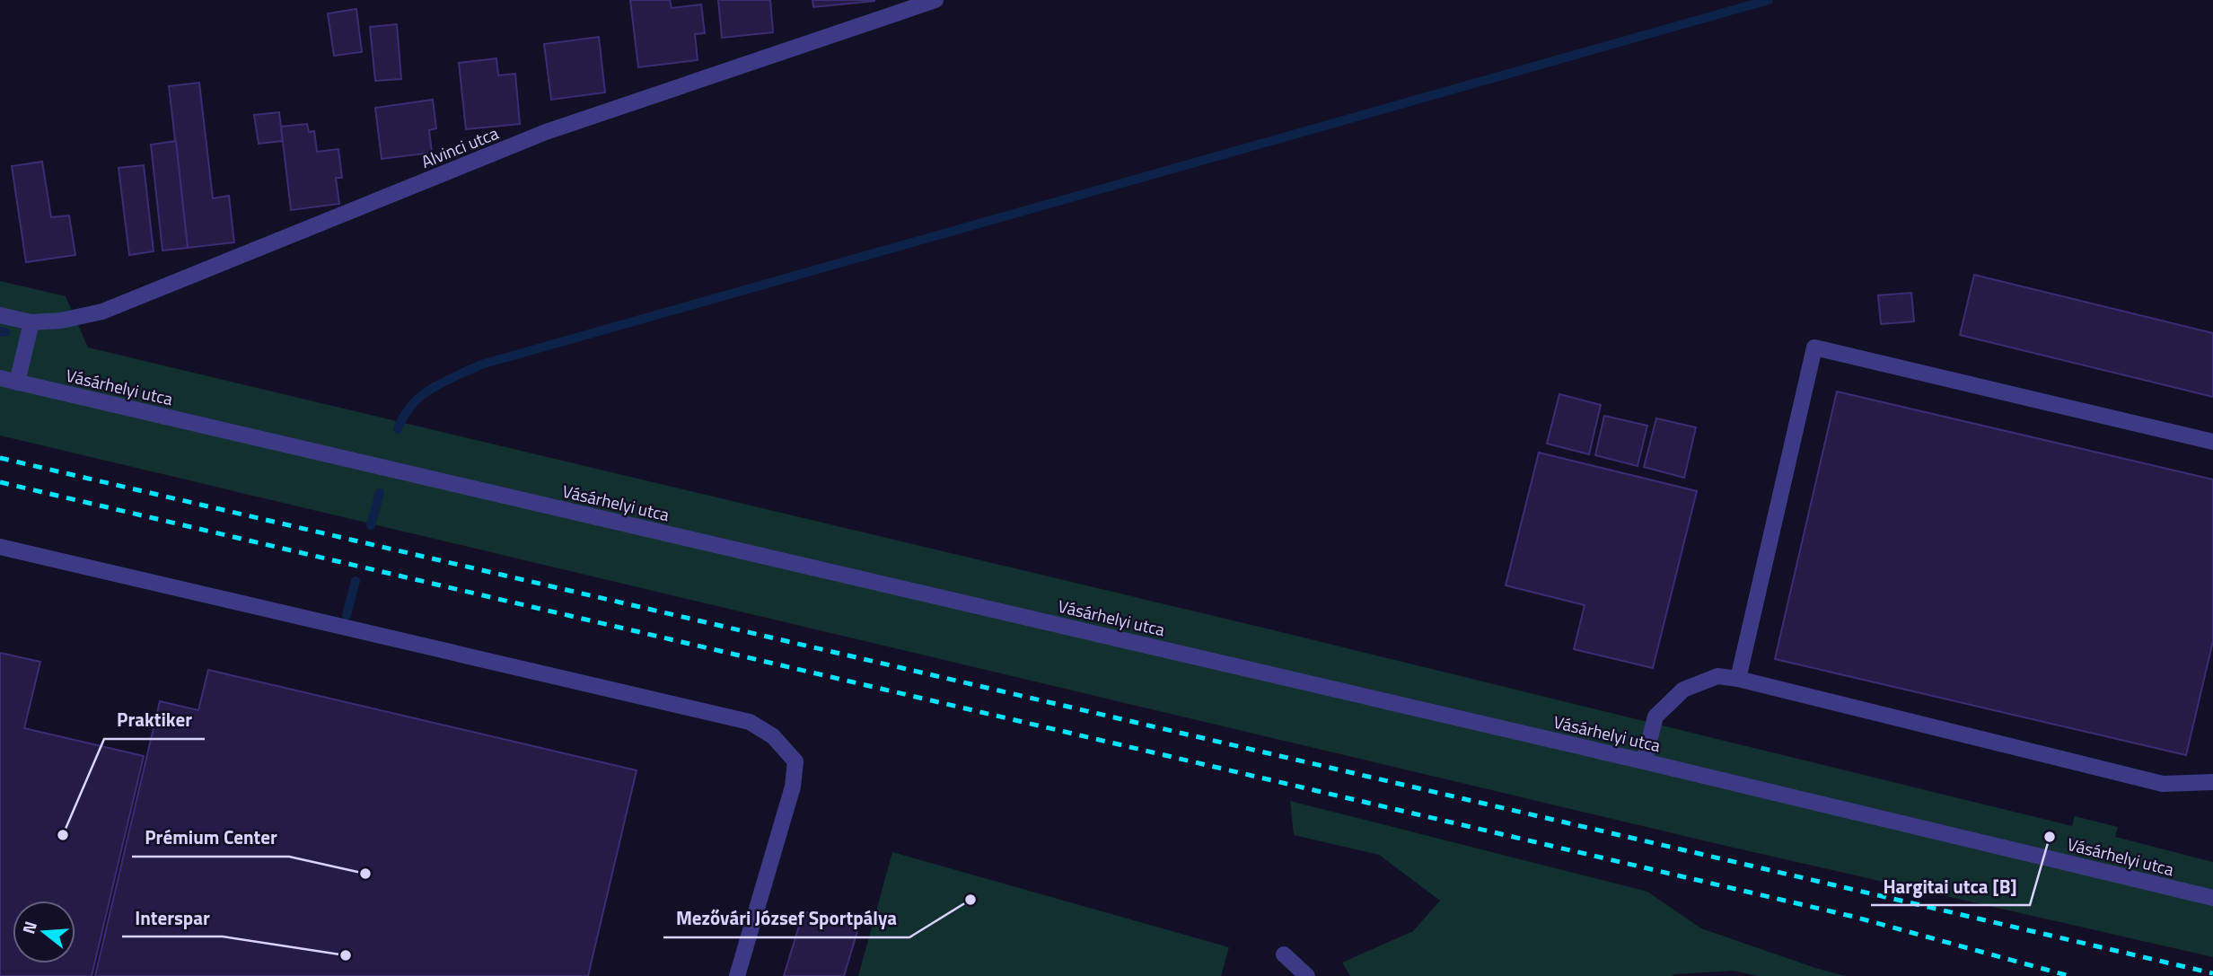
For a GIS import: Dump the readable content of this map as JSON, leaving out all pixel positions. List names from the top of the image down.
{
  "streets": {
    "street": ["Alvinci utca", "Vásárhelyi utca"]
  },
  "places": [
    "Praktiker",
    "Hargitai utca [B]",
    "Prémium Center",
    "Mezővári József Sportpálya",
    "Interspar"
  ],
  "north": "left"
}
